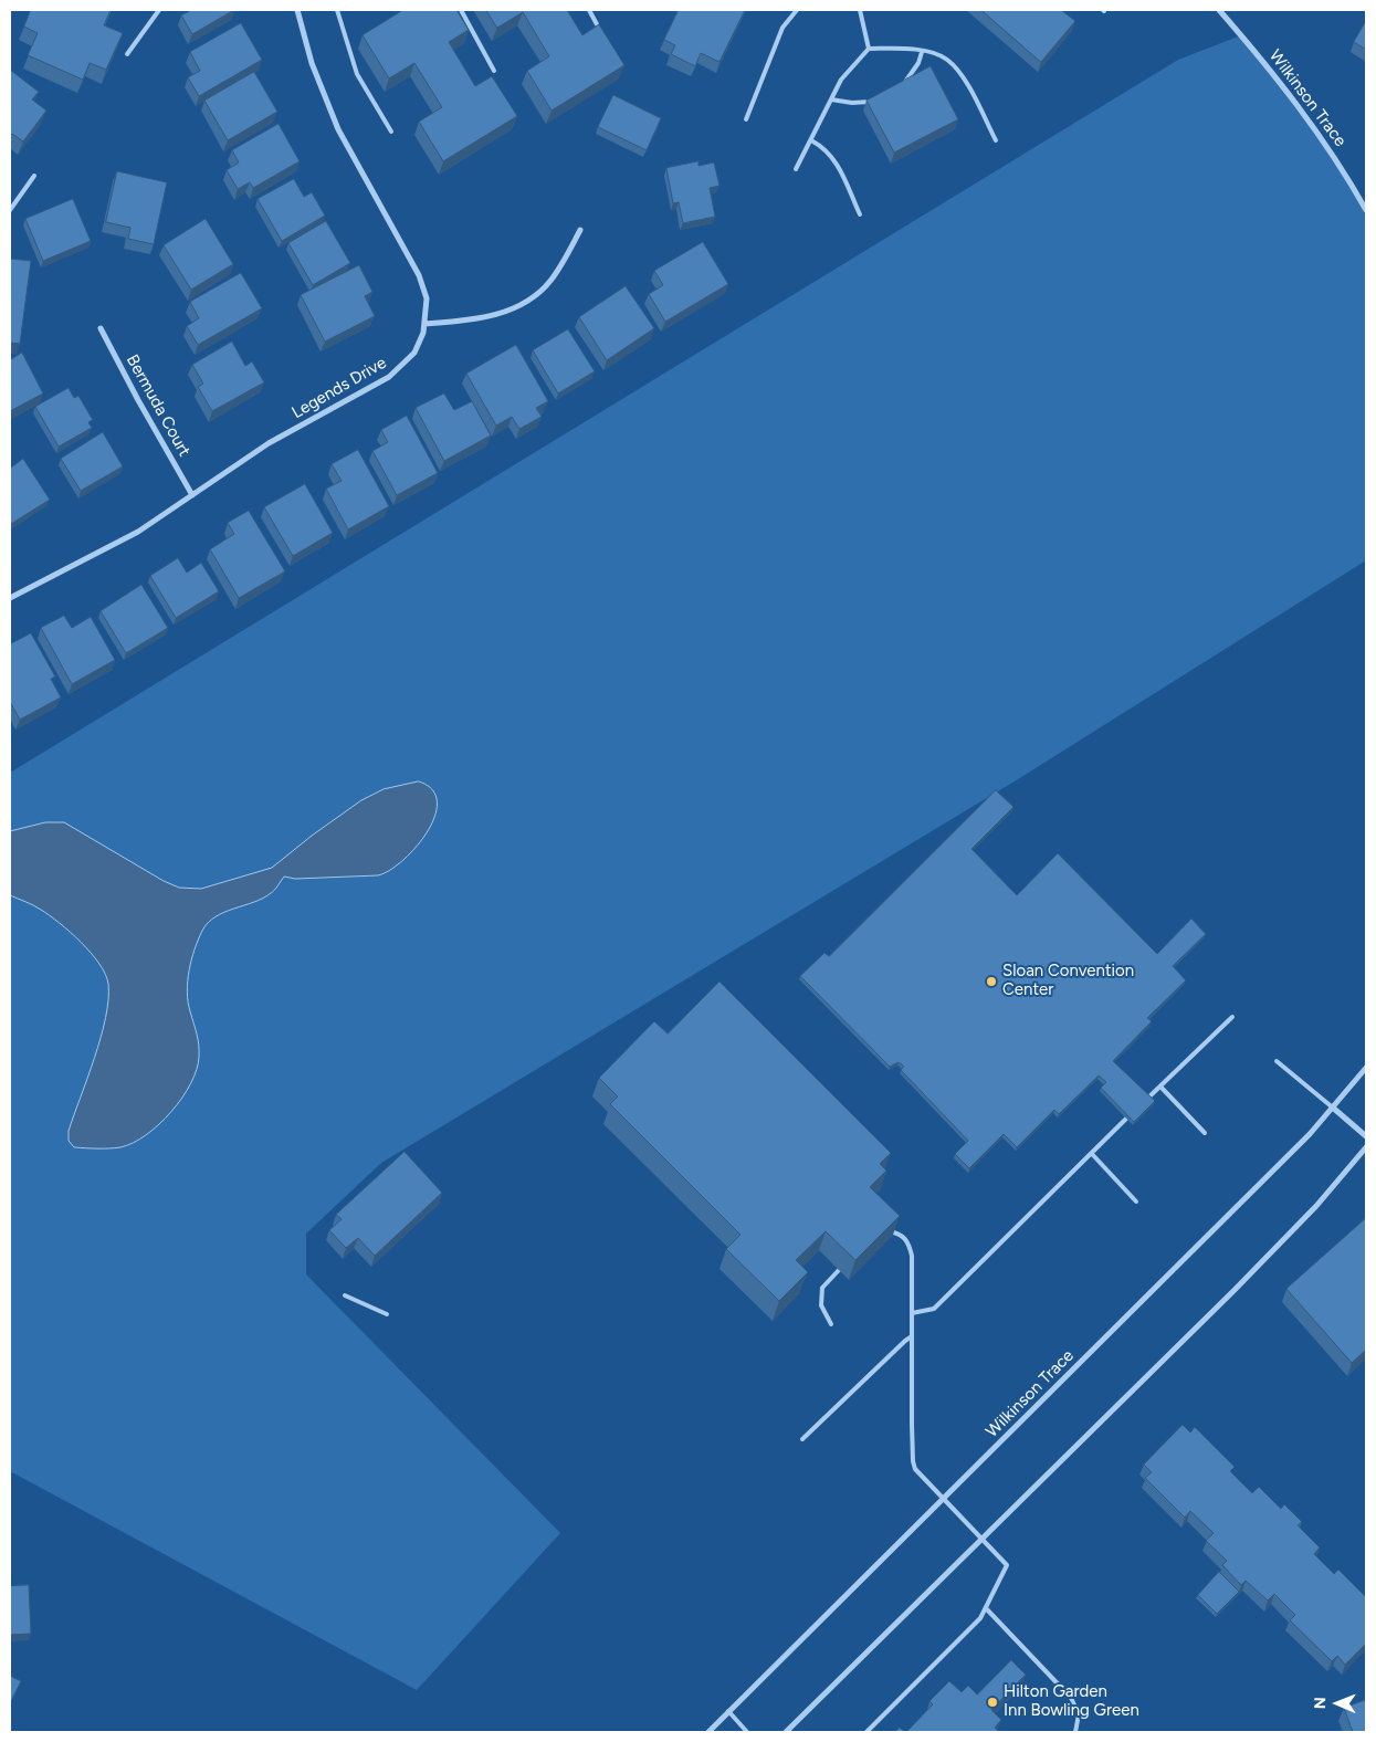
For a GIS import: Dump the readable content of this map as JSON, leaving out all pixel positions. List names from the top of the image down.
{
  "streets": {
    "street": ["Wilkinson Trace", "Legends Drive", "Bermuda Court"]
  },
  "crossings": [
    ["Legends Drive", "Bermuda Court"]
  ],
  "places": ["Sloan Convention Center", "Hilton Garden Inn Bowling Green"],
  "north": "left"
}
